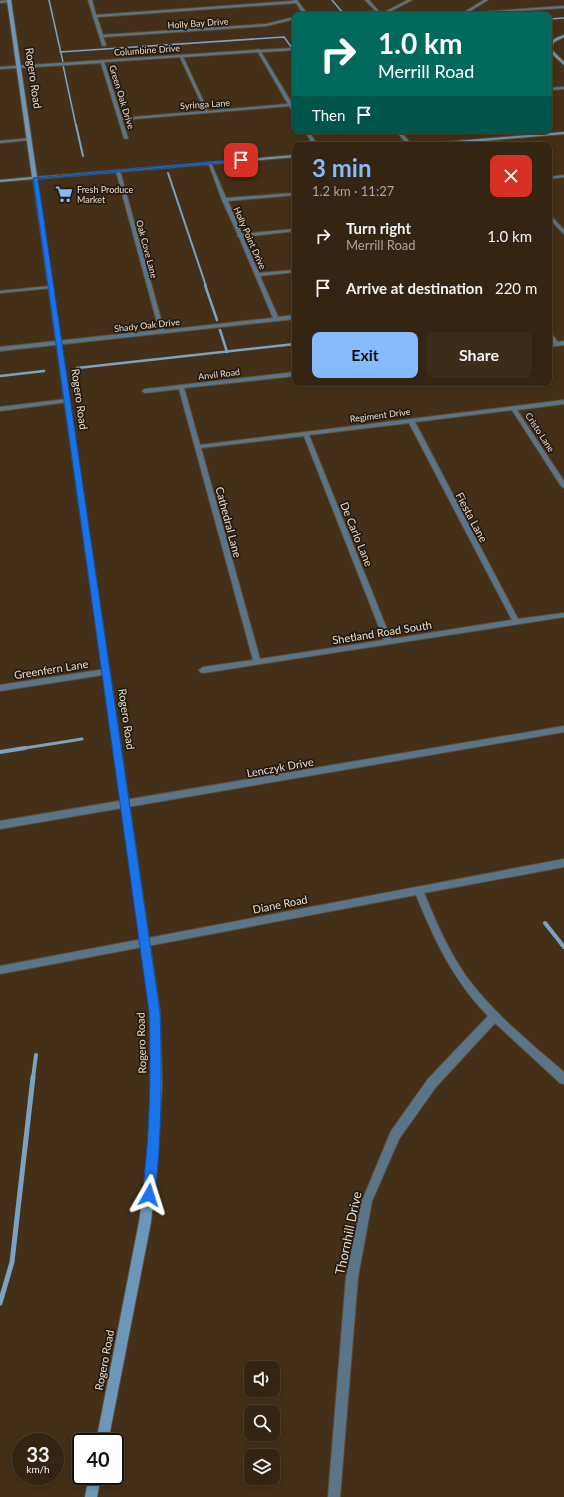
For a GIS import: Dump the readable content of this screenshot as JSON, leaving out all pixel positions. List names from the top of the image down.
{
  "streets": {
    "main road": ["Rogero Road"],
    "street": [
      "Holly Bay Drive",
      "Columbine Drive",
      "Green Oak Drive",
      "Syringa Lane",
      "Holly Point Drive",
      "Oak Cove Lane",
      "Shady Oak Drive",
      "Anvil Road",
      "Regiment Drive",
      "Cristo Lane",
      "Fiesta Lane",
      "Cathedral Lane",
      "De Carlo Lane",
      "Shetland Road South",
      "Greenfern Lane",
      "Lenczyk Drive",
      "Diane Road",
      "Thornhill Drive"
    ]
  },
  "crossings": [
    ["Columbine Drive", "Rogero Road"],
    ["Columbine Drive", "Green Oak Drive"],
    ["Rogero Road", "Shady Oak Drive"],
    ["Rogero Road", "Greenfern Lane"],
    ["Rogero Road", "Lenczyk Drive"],
    ["Rogero Road", "Diane Road"],
    ["Green Oak Drive", "Syringa Lane"],
    ["Holly Point Drive", "Shady Oak Drive"],
    ["Oak Cove Lane", "Shady Oak Drive"],
    ["Anvil Road", "Cathedral Lane"],
    ["Regiment Drive", "Cristo Lane"],
    ["Regiment Drive", "Fiesta Lane"],
    ["Regiment Drive", "Cathedral Lane"],
    ["Regiment Drive", "De Carlo Lane"],
    ["Fiesta Lane", "Shetland Road South"],
    ["Cathedral Lane", "Shetland Road South"],
    ["De Carlo Lane", "Shetland Road South"]
  ],
  "places": {
    "supermarket": ["Fresh Produce Market"]
  },
  "page": {
    "turn": ["1.0 km", "Merrill Road"],
    "then": "Then",
    "heading": ["3 min", "1.2 km · 11:27"],
    "list": [
      {
        "name": "Turn right",
        "note": "Merrill Road",
        "value": "1.0 km"
      },
      {
        "name": "Arrive at destination",
        "value": "220 m"
      }
    ],
    "buttons": ["Exit", "Share"],
    "speed": "33 km/h",
    "limit": "40"
  }
}
